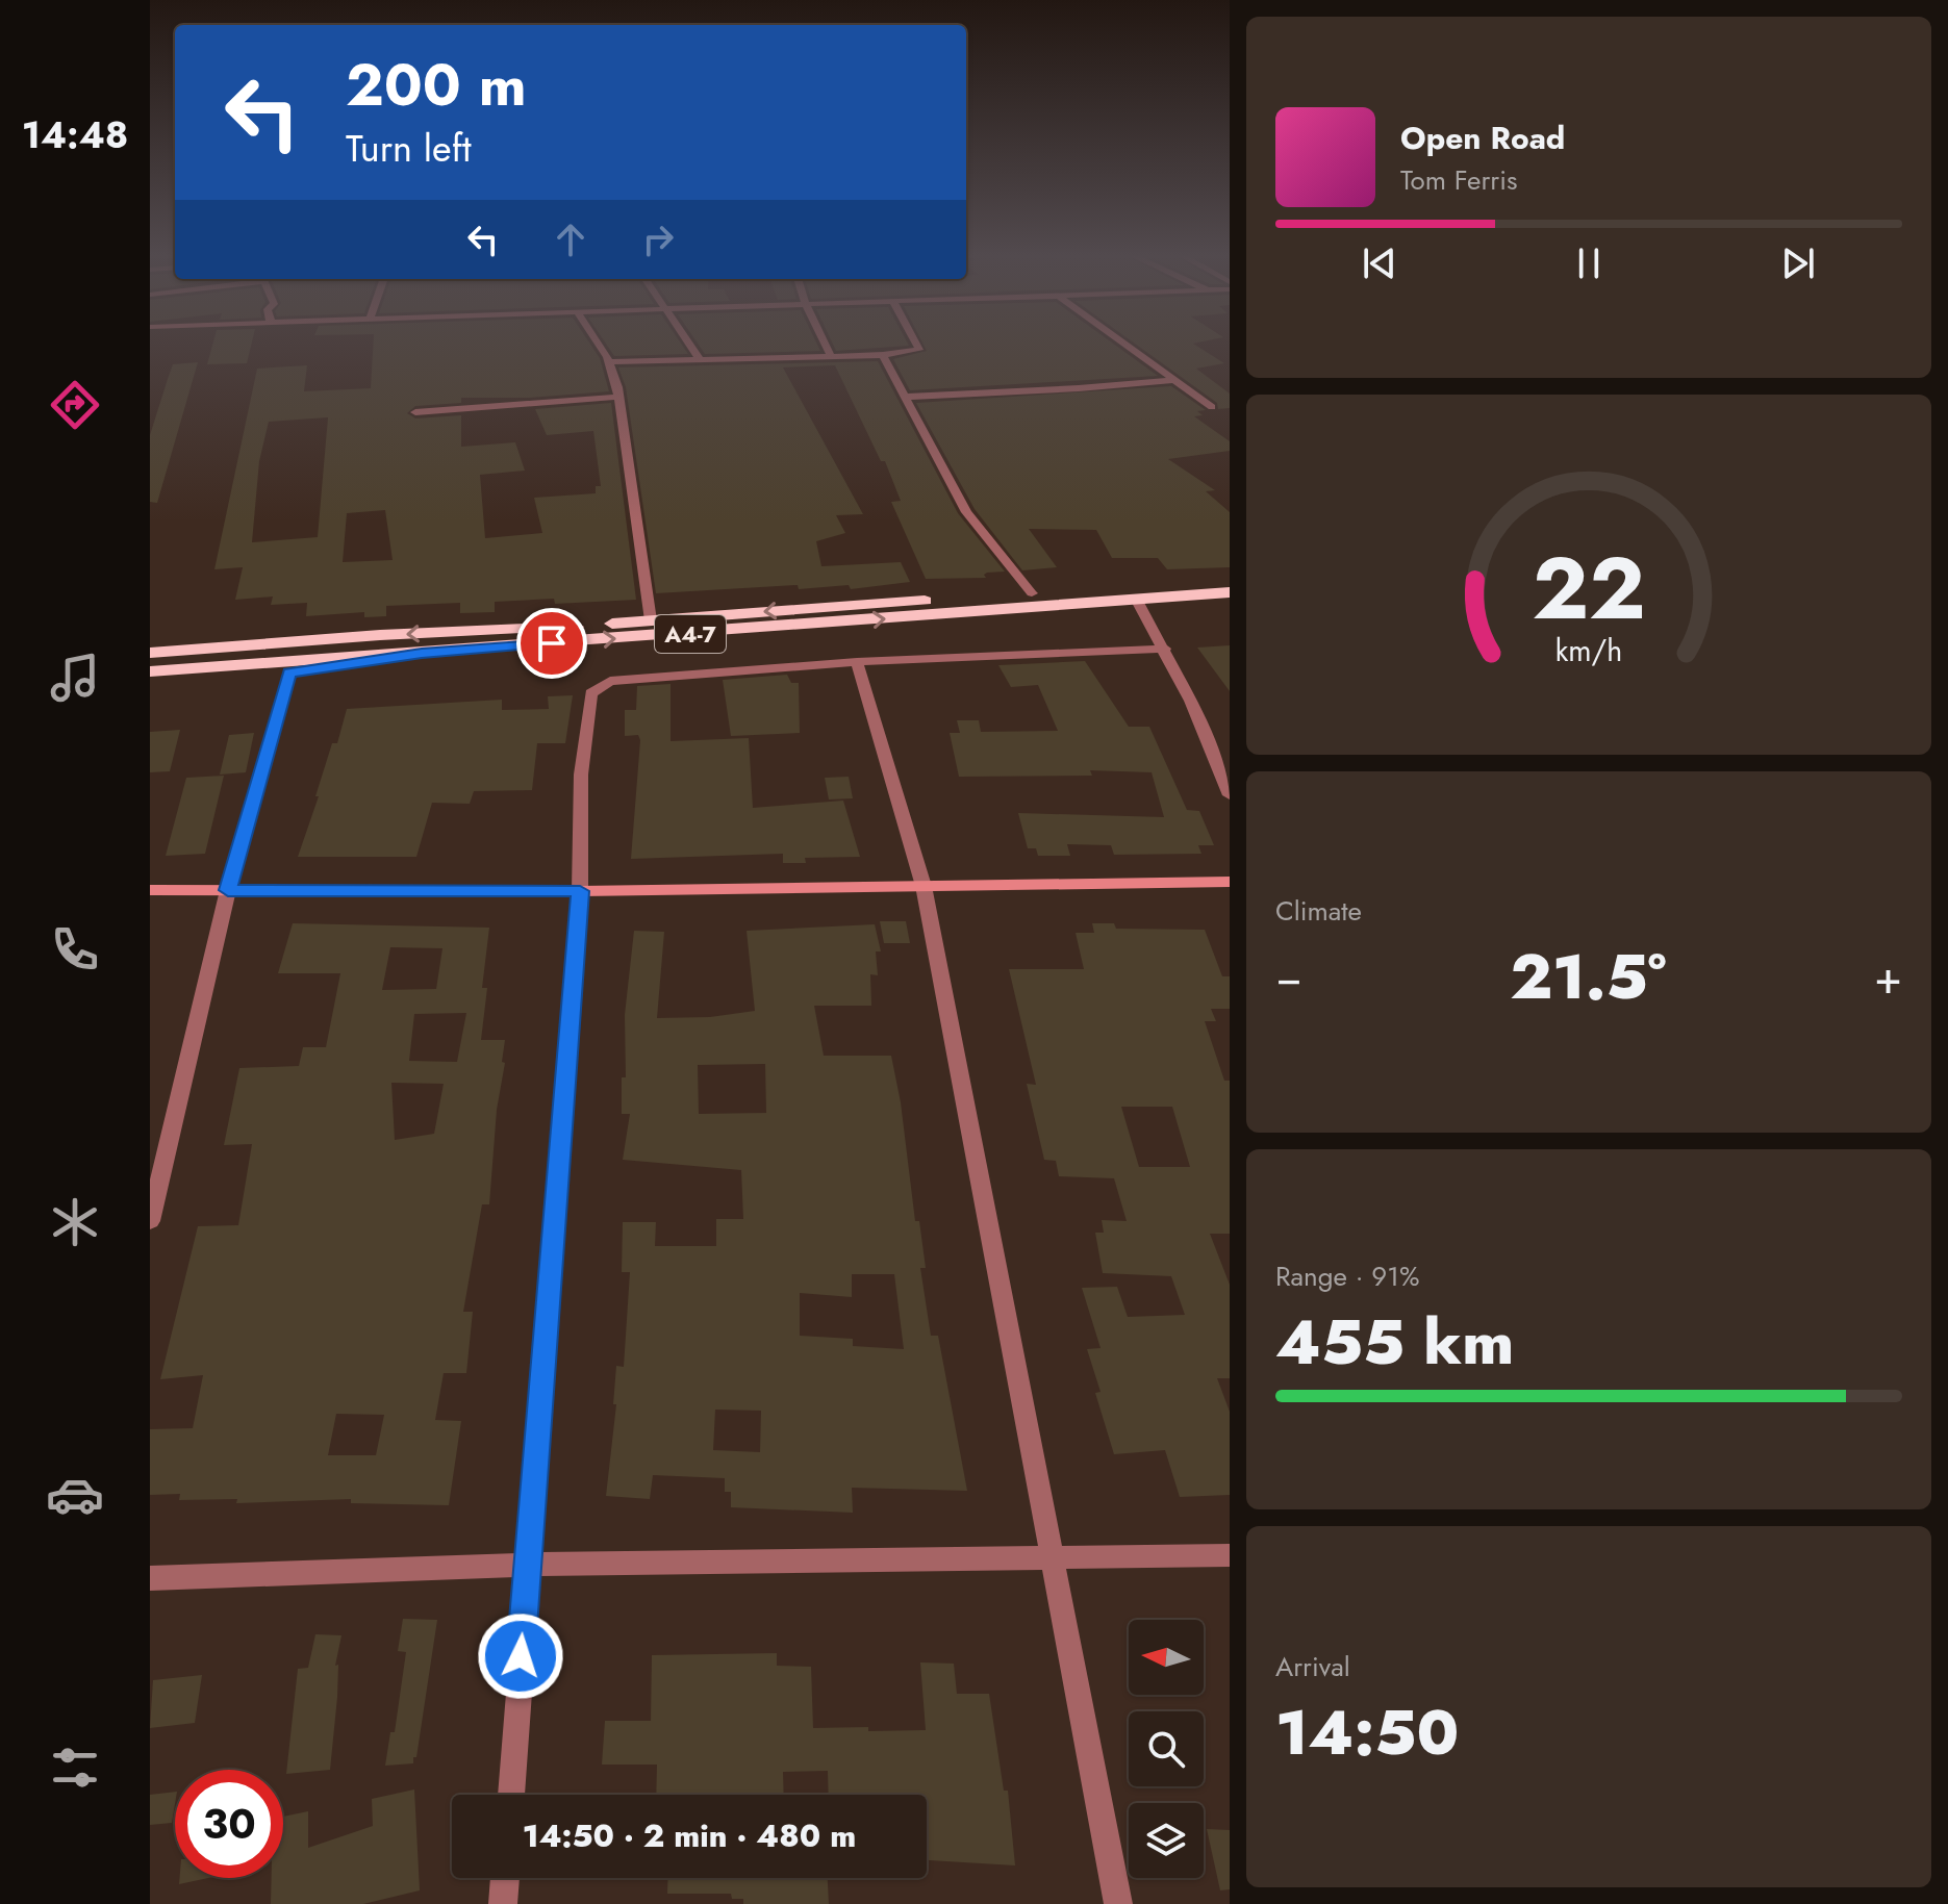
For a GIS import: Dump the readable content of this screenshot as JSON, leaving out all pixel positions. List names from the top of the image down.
{
  "streets": {
    "highway": ["A4-7"]
  },
  "north": "left",
  "page": {
    "tabs": "14:48",
    "turn": ["200 m", "Turn left"],
    "song": ["Open Road", "Tom Ferris"],
    "tile": [
      "Climate",
      ["Range · 91%", "455 km"],
      ["Arrival", "14:50"]
    ],
    "heat": ["−", "21.5°", "+"],
    "limit": "30",
    "trip": "14:50 · 2 min · 480 m",
    "gauge": ["22", "km/h"]
  }
}
